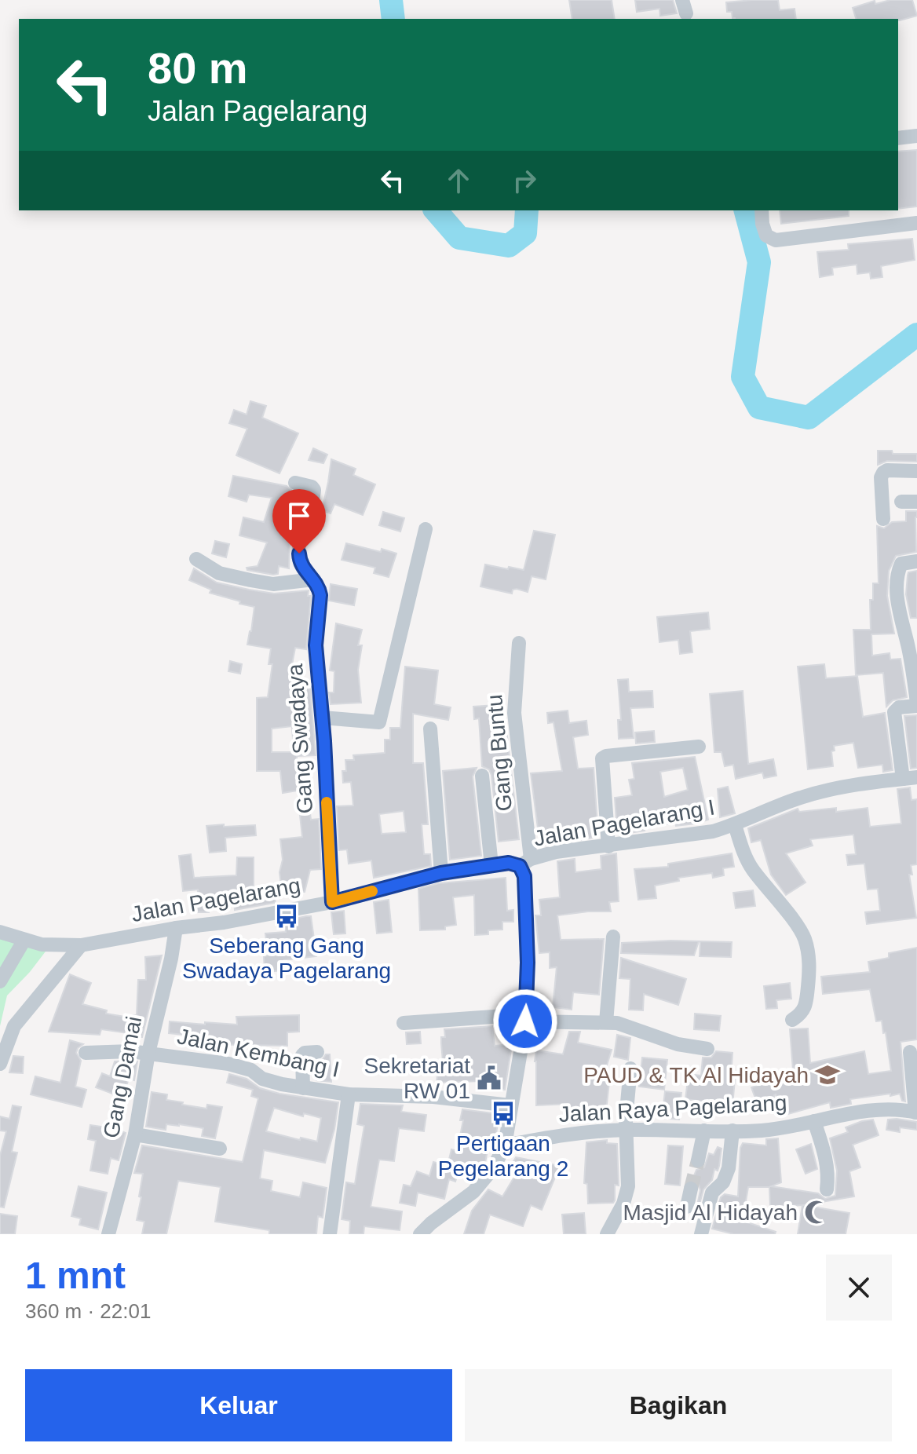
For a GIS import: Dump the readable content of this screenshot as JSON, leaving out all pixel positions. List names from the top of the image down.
{
  "streets": {
    "street": [
      "Gang Swadaya",
      "Gang Buntu",
      "Jalan Pagelarang I",
      "Jalan Pagelarang",
      "Jalan Kembang I",
      "Gang Damai",
      "Jalan Raya Pagelarang"
    ]
  },
  "crossings": [
    ["Gang Swadaya", "Jalan Pagelarang"],
    ["Gang Buntu", "Jalan Pagelarang I"],
    ["Gang Buntu", "Jalan Pagelarang"],
    ["Jalan Pagelarang I", "Jalan Pagelarang"],
    ["Jalan Pagelarang", "Gang Damai"],
    ["Jalan Kembang I", "Gang Damai"]
  ],
  "places": {
    "bus stop": ["Seberang Gang Swadaya Pagelarang", "Pertigaan Pegelarang 2"],
    "school or university": ["PAUD & TK Al Hidayah"],
    "public building": ["Sekretariat RW 01"],
    "mosque": ["Masjid Al Hidayah"]
  },
  "page": {
    "turn": ["80 m", "Jalan Pagelarang"],
    "heading": ["1 mnt", "360 m · 22:01"],
    "buttons": ["Keluar", "Bagikan"]
  }
}
